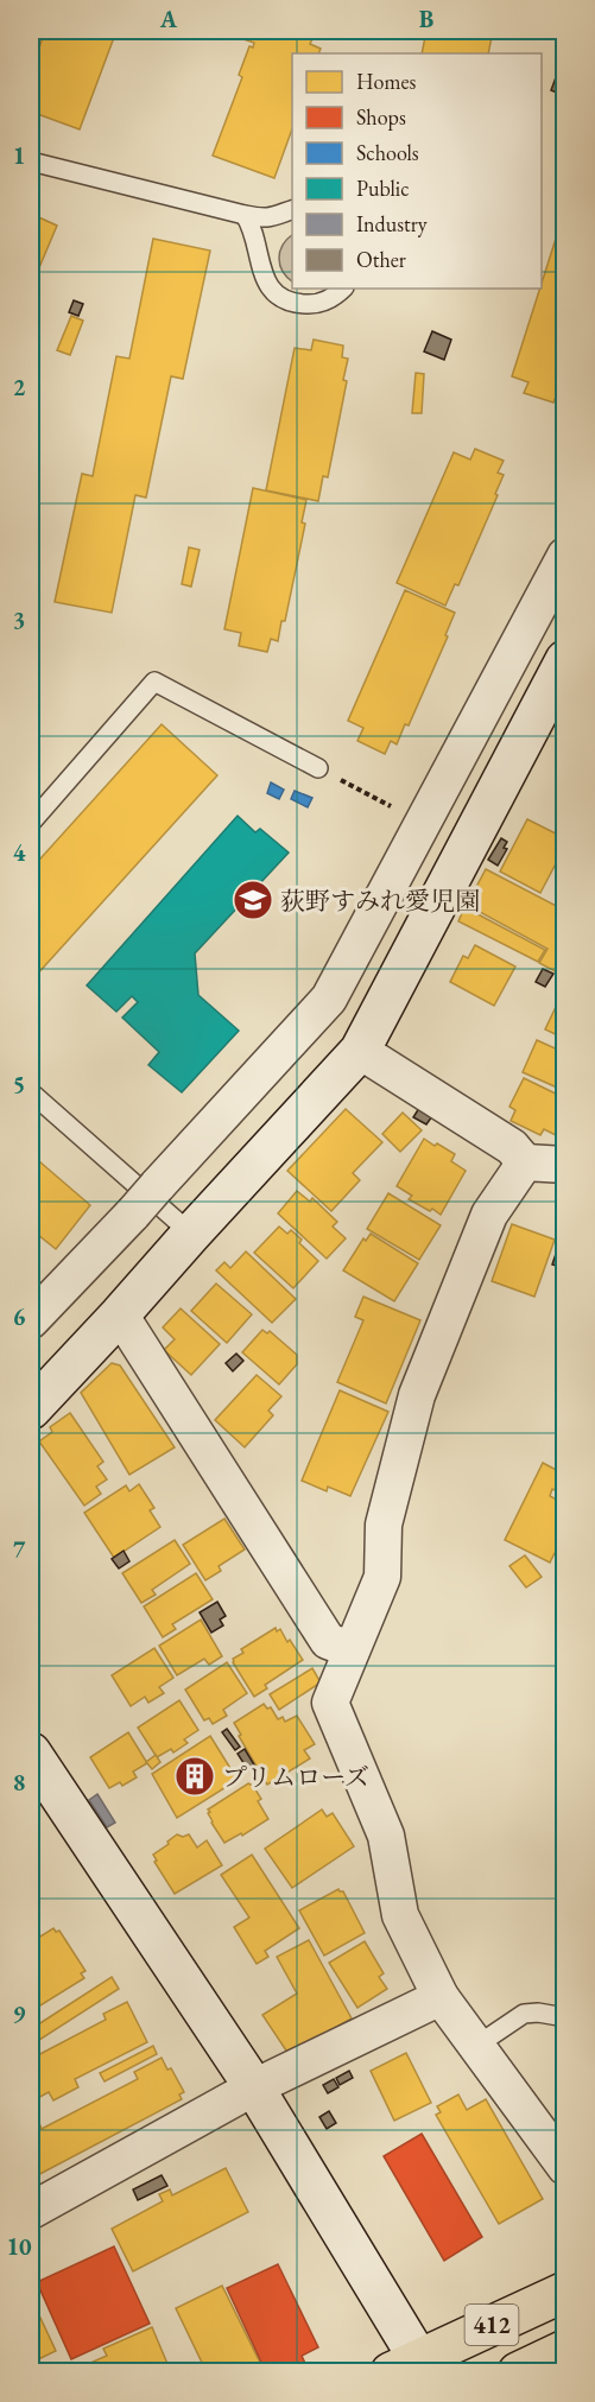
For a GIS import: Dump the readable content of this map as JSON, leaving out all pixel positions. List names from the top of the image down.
{
  "streets": {
    "highway": ["412"]
  },
  "places": {
    "school or university": ["荻野すみれ愛児園"],
    "building": ["プリムローズ"]
  },
  "legend": [
    "Homes",
    "Shops",
    "Schools",
    "Public",
    "Industry",
    "Other"
  ],
  "grid": {
    "columns": ["A", "B"],
    "rows": [
      "1",
      "2",
      "3",
      "4",
      "5",
      "6",
      "7",
      "8",
      "9",
      "10"
    ]
  }
}
